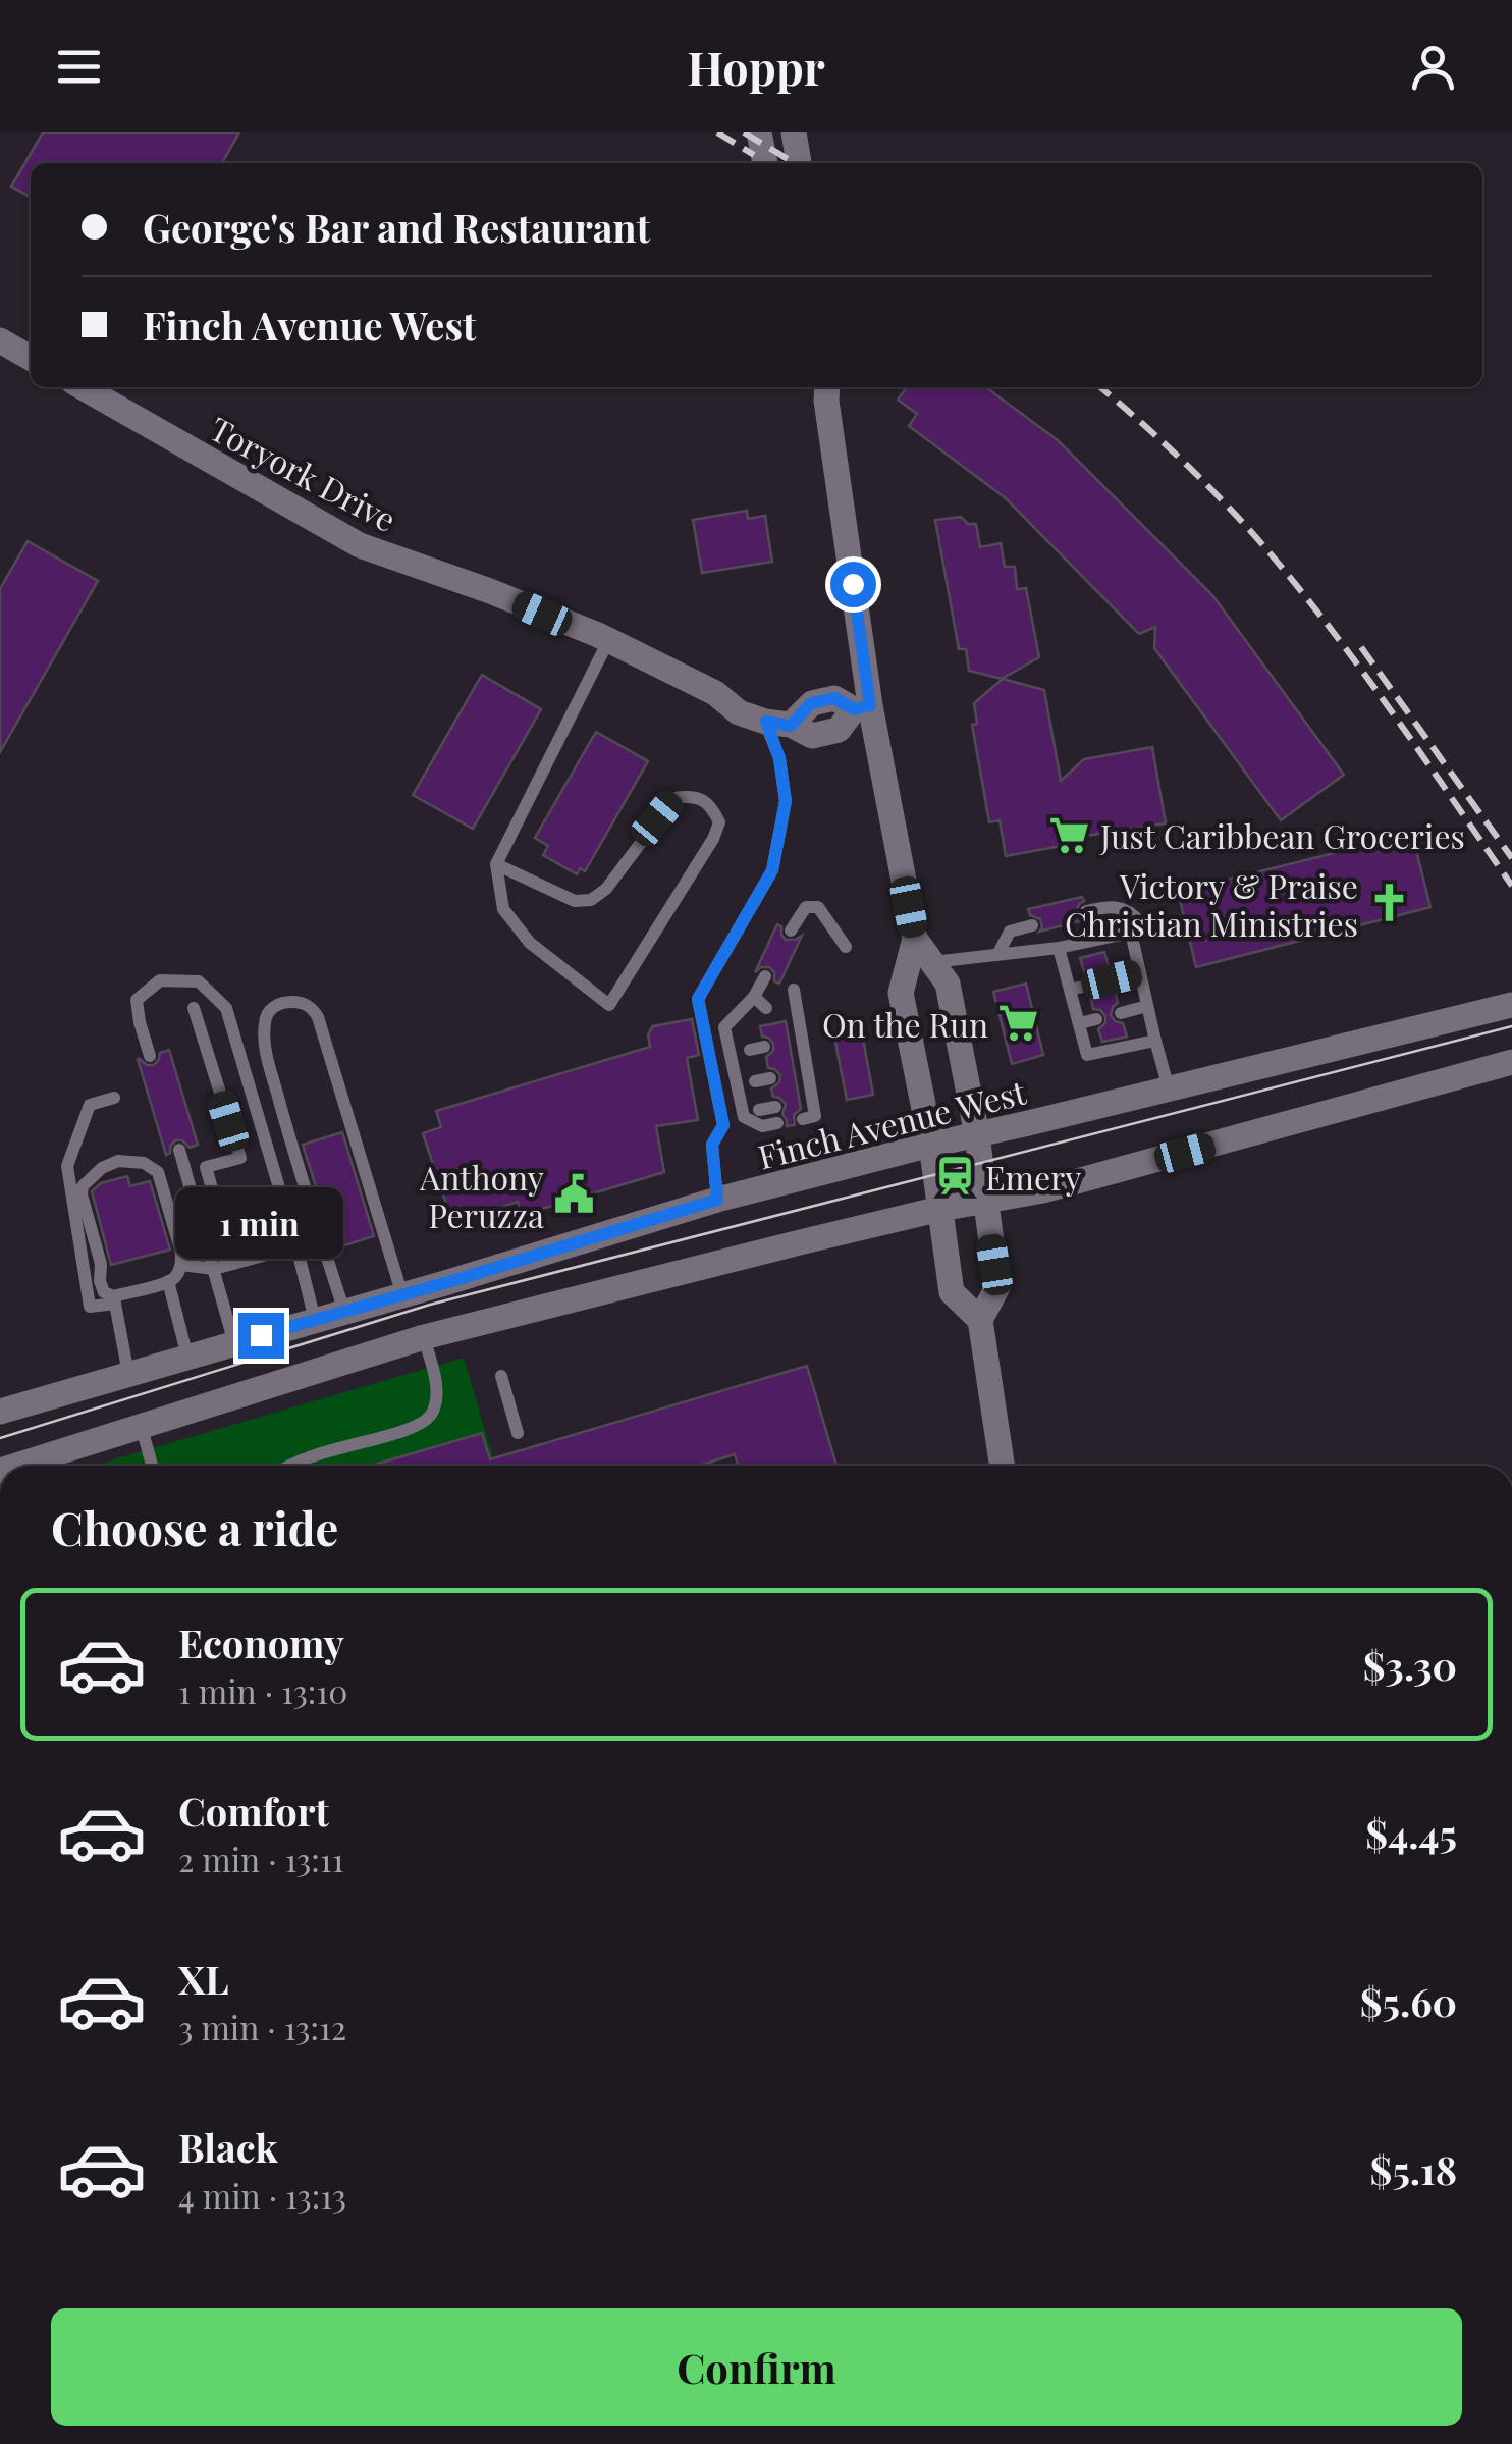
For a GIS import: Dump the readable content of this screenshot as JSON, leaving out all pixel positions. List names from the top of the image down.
{
  "streets": {
    "main road": ["Toryork Drive", "Finch Avenue West"]
  },
  "places": {
    "supermarket": ["Just Caribbean Groceries", "On the Run"],
    "church": ["Victory & Praise Christian Ministries"],
    "station": ["Emery"],
    "public building": ["Anthony Peruzza"]
  },
  "page": {
    "header": "Hoppr",
    "banner": ["George's Bar and Restaurant", "Finch Avenue West"],
    "bubble": "1 min",
    "heading": "Choose a ride",
    "list": [
      {
        "name": "Economy",
        "note": "1 min · 13:10",
        "value": "$3.30"
      },
      {
        "name": "Comfort",
        "note": "2 min · 13:11",
        "value": "$4.45"
      },
      {
        "name": "XL",
        "note": "3 min · 13:12",
        "value": "$5.60"
      },
      {
        "name": "Black",
        "note": "4 min · 13:13",
        "value": "$5.18"
      }
    ],
    "buttons": "Confirm"
  }
}
